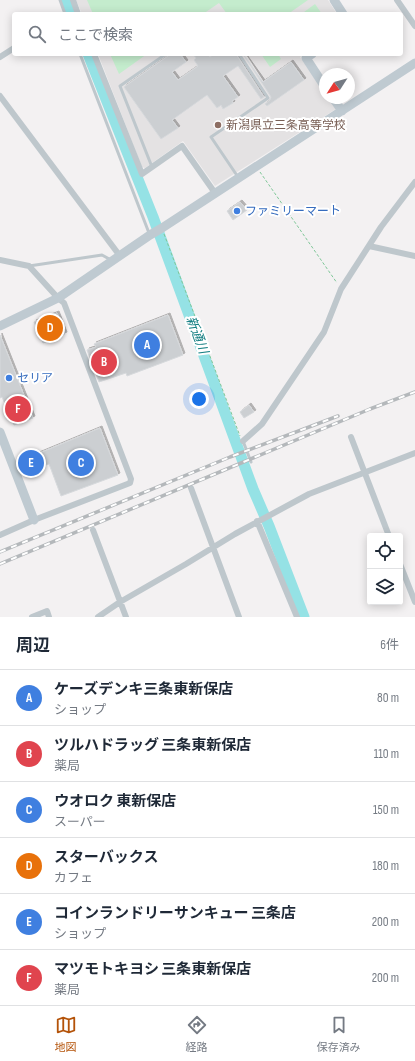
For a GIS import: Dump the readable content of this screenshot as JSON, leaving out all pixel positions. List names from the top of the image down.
{
  "water": ["新通川"],
  "places": ["新潟県立三条高等学校", "ファミリーマート", "セリア"],
  "north": "bottom left",
  "page": {
    "search": "ここで検索",
    "pins": [
      "D",
      "A",
      "B",
      "F",
      "C",
      "E"
    ],
    "heading": ["周辺", "6件"],
    "list": [
      {
        "mark": "A",
        "name": "ケーズデンキ三条東新保店",
        "note": "ショップ",
        "value": "80 m"
      },
      {
        "mark": "B",
        "name": "ツルハドラッグ 三条東新保店",
        "note": "薬局",
        "value": "110 m"
      },
      {
        "mark": "C",
        "name": "ウオロク 東新保店",
        "note": "スーパー",
        "value": "150 m"
      },
      {
        "mark": "D",
        "name": "スターバックス",
        "note": "カフェ",
        "value": "180 m"
      },
      {
        "mark": "E",
        "name": "コインランドリーサンキュー 三条店",
        "note": "ショップ",
        "value": "200 m"
      },
      {
        "mark": "F",
        "name": "マツモトキヨシ 三条東新保店",
        "note": "薬局",
        "value": "200 m"
      }
    ],
    "nav": ["地図", "経路", "保存済み"]
  }
}
